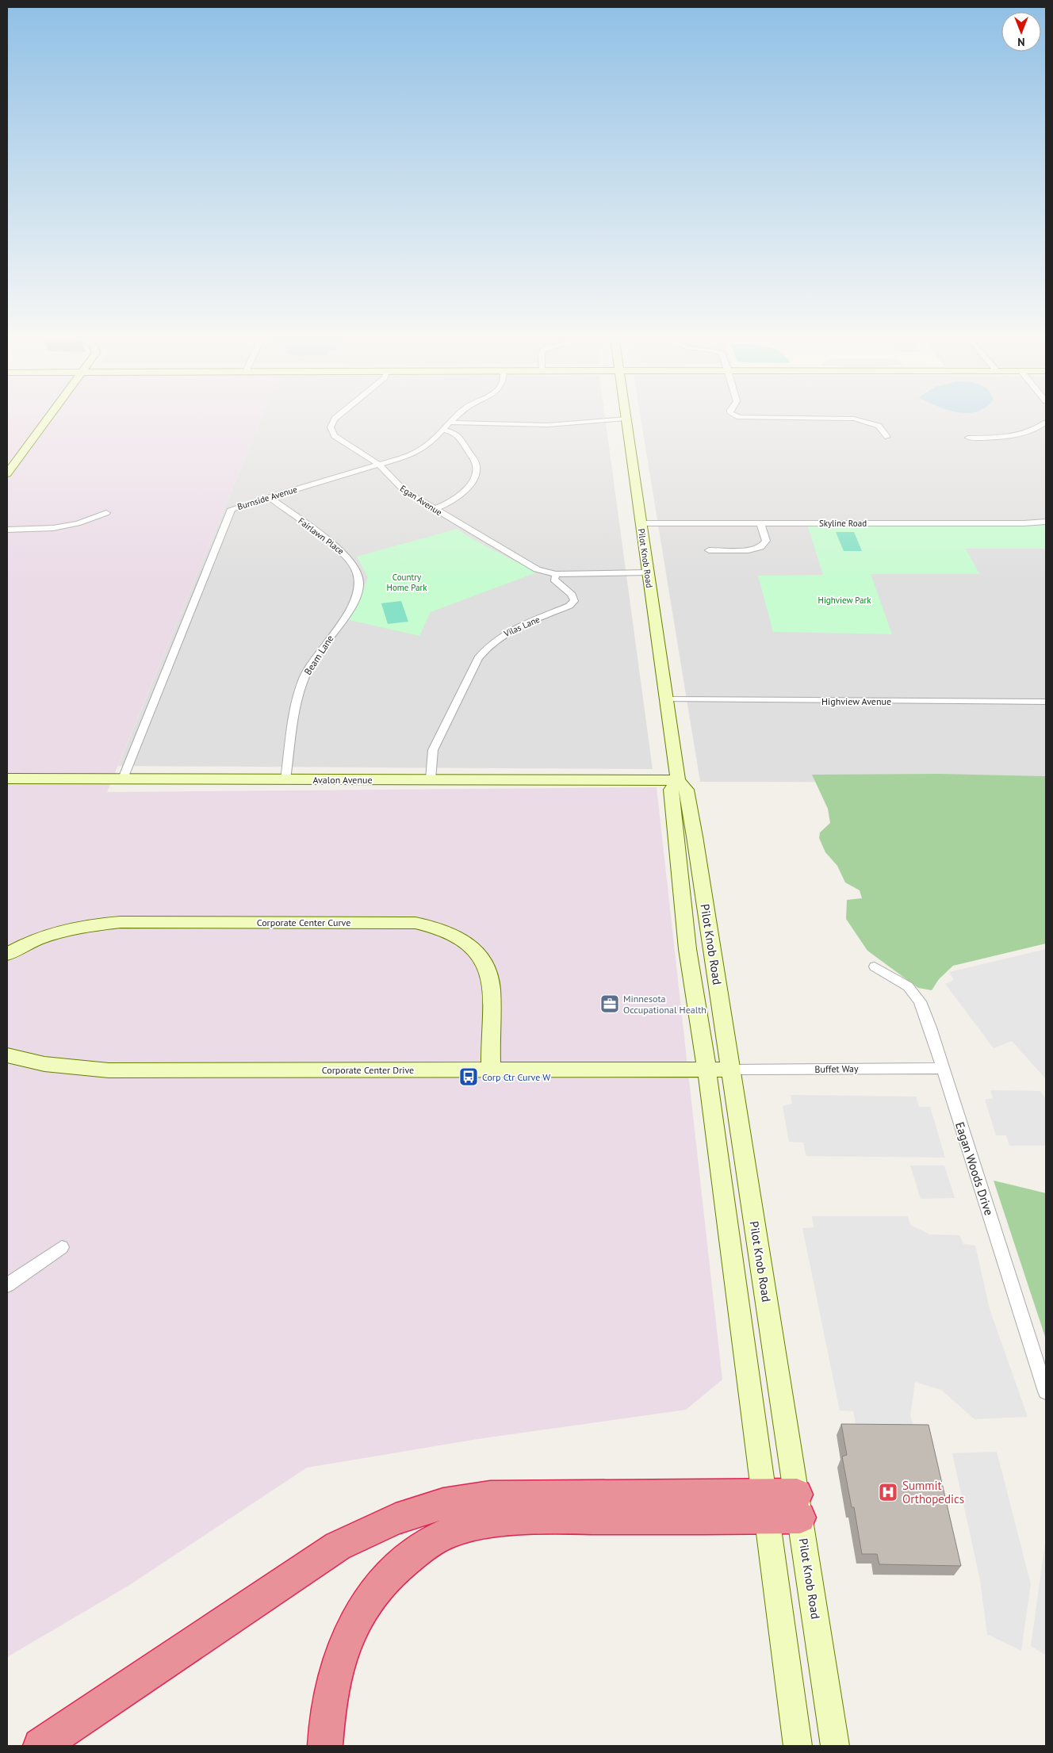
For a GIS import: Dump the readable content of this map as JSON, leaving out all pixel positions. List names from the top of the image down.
{
  "streets": {
    "main road": [
      "Pilot Knob Road",
      "Avalon Avenue",
      "Corporate Center Curve",
      "Corporate Center Drive"
    ],
    "street": [
      "Burnside Avenue",
      "Egan Avenue",
      "Skyline Road",
      "Fairlawn Place",
      "Vilas Lane",
      "Beam Lane",
      "Highview Avenue",
      "Buffet Way",
      "Eagan Woods Drive"
    ]
  },
  "crossings": [
    ["Burnside Avenue", "Egan Avenue"],
    ["Burnside Avenue", "Fairlawn Place"],
    ["Burnside Avenue", "Avalon Avenue"],
    ["Egan Avenue", "Vilas Lane"],
    ["Skyline Road", "Pilot Knob Road"],
    ["Fairlawn Place", "Beam Lane"],
    ["Pilot Knob Road", "Highview Avenue"],
    ["Pilot Knob Road", "Avalon Avenue"],
    ["Pilot Knob Road", "Buffet Way"],
    ["Pilot Knob Road", "Corporate Center Drive"],
    ["Vilas Lane", "Avalon Avenue"],
    ["Beam Lane", "Avalon Avenue"],
    ["Corporate Center Curve", "Corporate Center Drive"],
    ["Buffet Way", "Corporate Center Drive"],
    ["Buffet Way", "Eagan Woods Drive"]
  ],
  "parks": ["Country Home Park", "Highview Park"],
  "places": {
    "office": ["Minnesota Occupational Health"],
    "bus stop": ["Corp Ctr Curve W"],
    "hospital": ["Summit Orthopedics"]
  },
  "north": "bottom"
}
